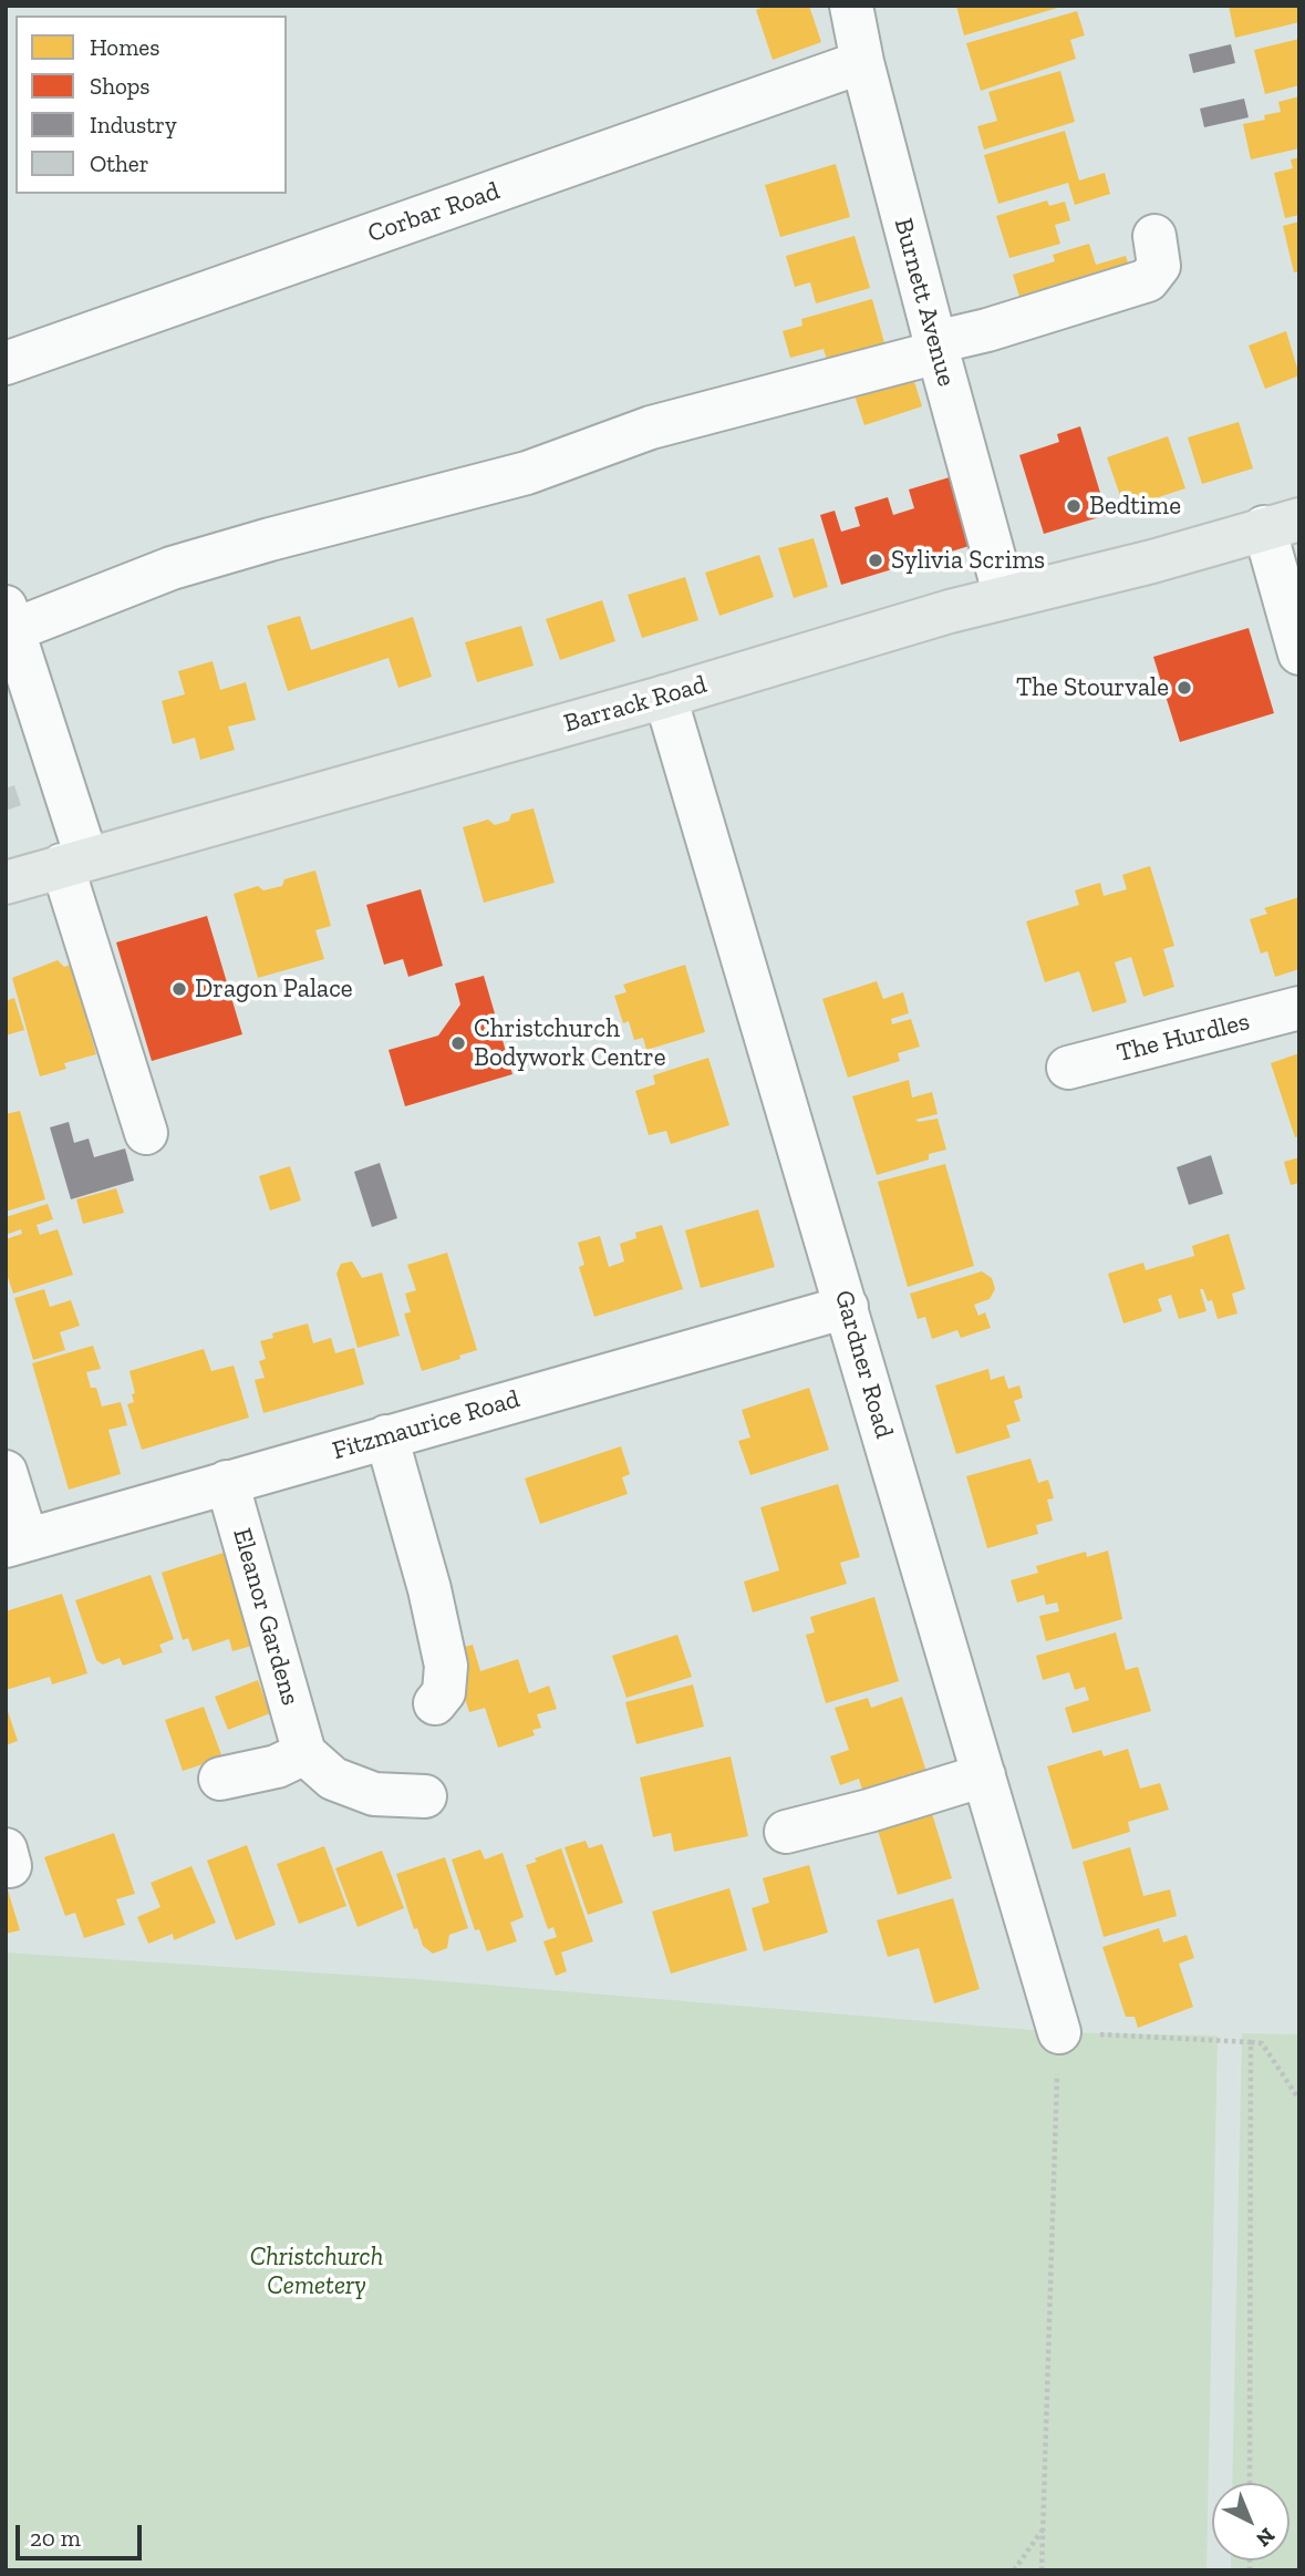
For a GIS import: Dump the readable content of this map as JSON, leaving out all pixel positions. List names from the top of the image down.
{
  "streets": {
    "main road": ["Barrack Road"],
    "street": [
      "Corbar Road",
      "Burnett Avenue",
      "The Hurdles",
      "Gardner Road",
      "Fitzmaurice Road",
      "Eleanor Gardens"
    ]
  },
  "crossings": [
    ["Corbar Road", "Burnett Avenue"],
    ["Burnett Avenue", "Barrack Road"],
    ["Barrack Road", "Gardner Road"],
    ["Gardner Road", "Fitzmaurice Road"],
    ["Fitzmaurice Road", "Eleanor Gardens"]
  ],
  "parks": ["Christchurch Cemetery"],
  "places": [
    "Bedtime",
    "Sylivia Scrims",
    "The Stourvale",
    "Dragon Palace",
    "Christchurch Bodywork Centre"
  ],
  "legend": [
    "Homes",
    "Shops",
    "Industry",
    "Other"
  ],
  "scale_bar": "20 m",
  "north": "bottom right"
}
